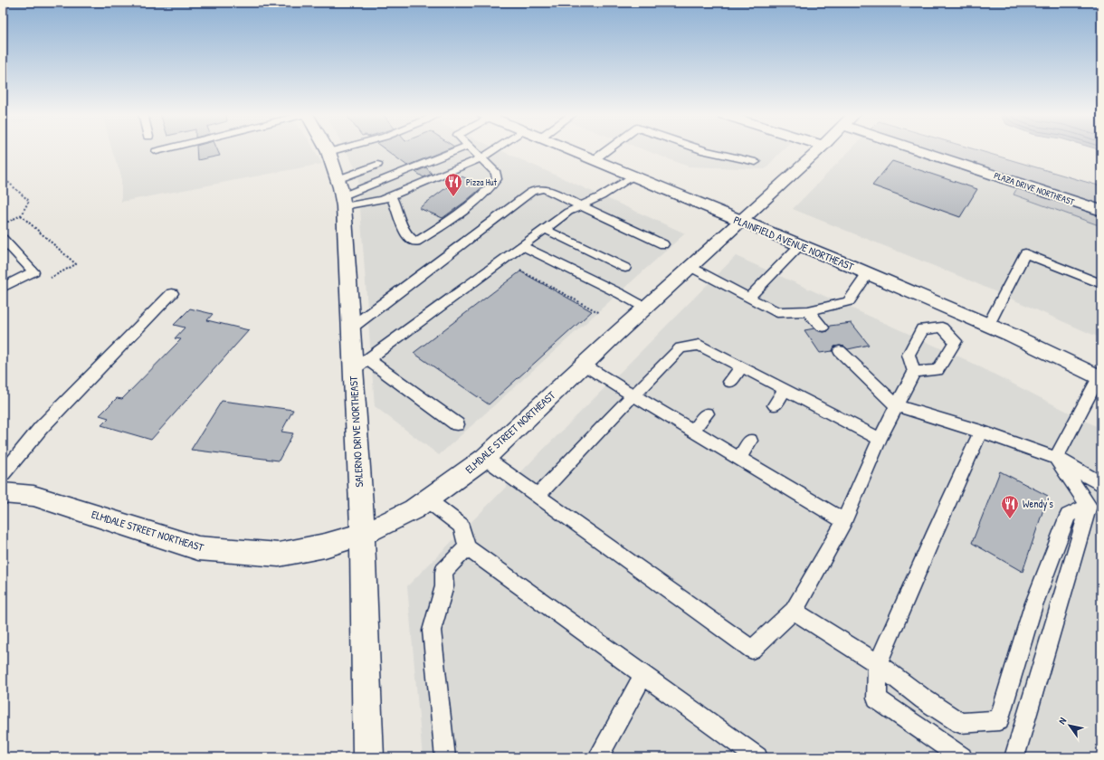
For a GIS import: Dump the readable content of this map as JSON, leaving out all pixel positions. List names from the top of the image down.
{
  "streets": {
    "street": [
      "PLAZA DRIVE NORTHEAST",
      "PLAINFIELD AVENUE NORTHEAST",
      "SALERNO DRIVE NORTHEAST",
      "ELMDALE STREET NORTHEAST"
    ]
  },
  "crossings": [
    ["PLAINFIELD AVENUE NORTHEAST", "ELMDALE STREET NORTHEAST"],
    ["SALERNO DRIVE NORTHEAST", "ELMDALE STREET NORTHEAST"]
  ],
  "places": {
    "restaurant": ["Pizza Hut", "Wendy's"]
  },
  "north": "top left"
}
